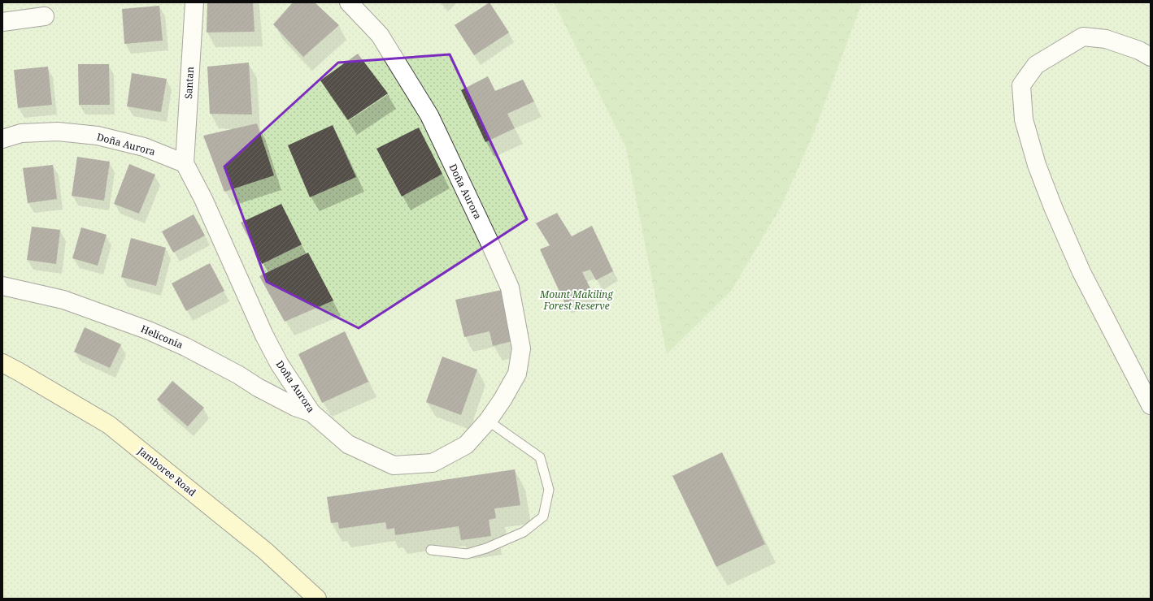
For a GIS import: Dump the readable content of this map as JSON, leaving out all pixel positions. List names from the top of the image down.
{
  "streets": {
    "main road": ["Jamboree Road"],
    "street": ["Santan", "Doña Aurora", "Heliconia"]
  },
  "crossings": [
    ["Santan", "Doña Aurora"],
    ["Doña Aurora", "Heliconia"]
  ],
  "parks": ["Mount Makiling Forest Reserve"]
}
